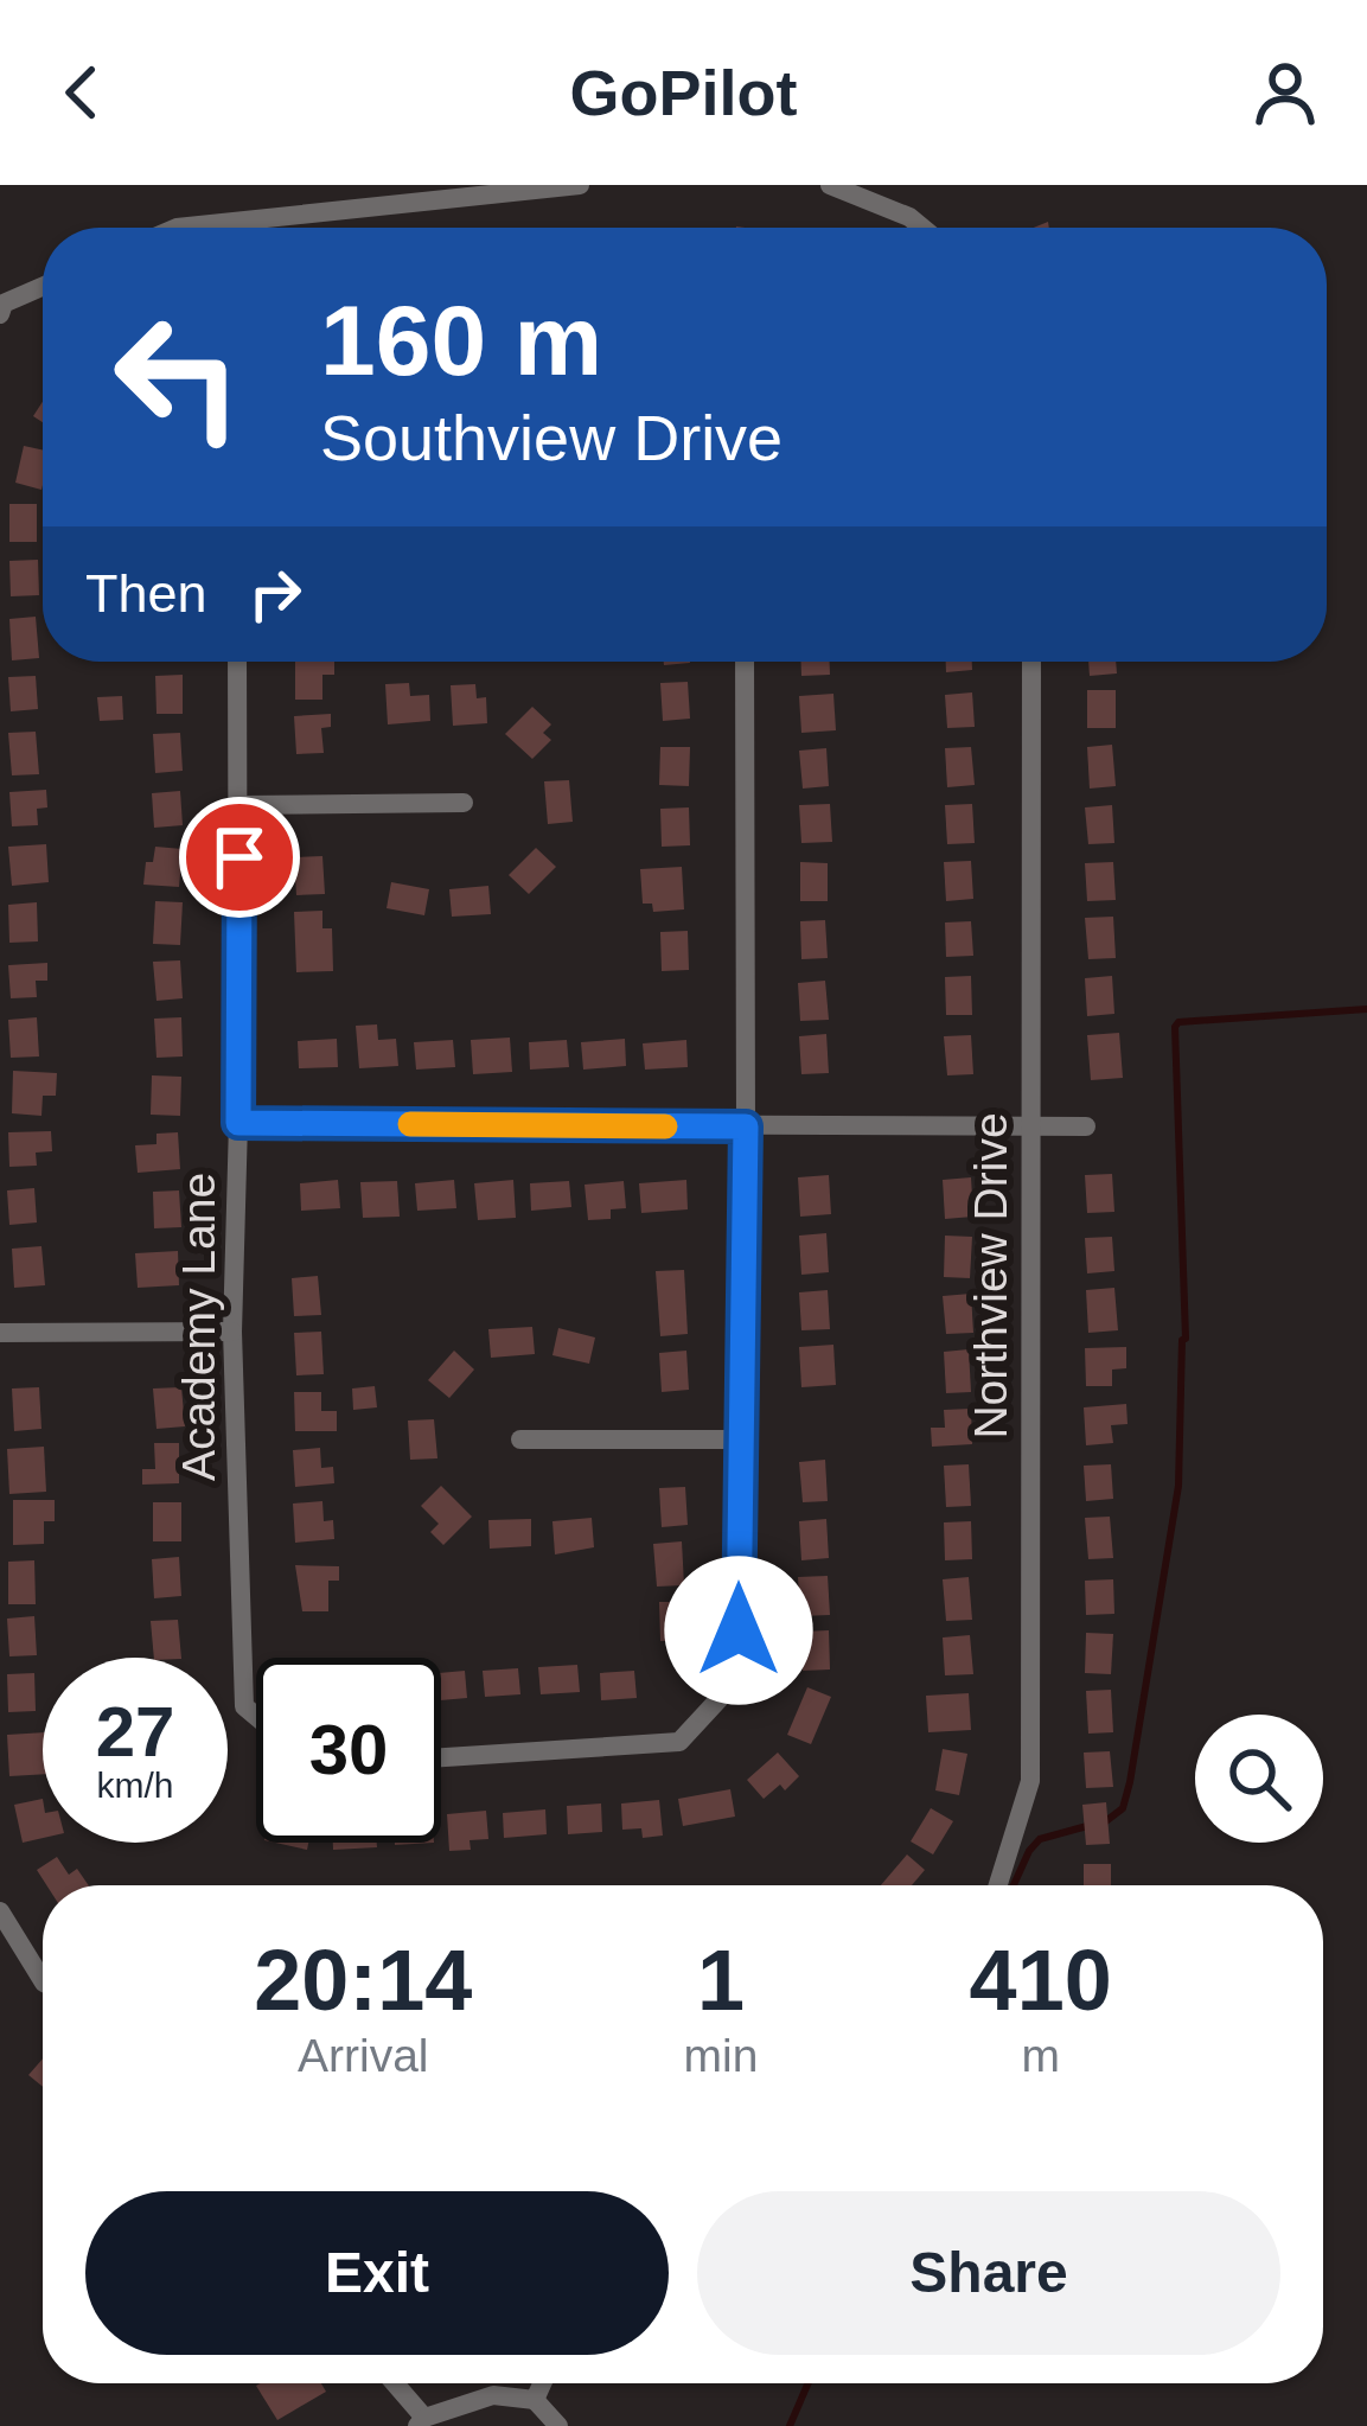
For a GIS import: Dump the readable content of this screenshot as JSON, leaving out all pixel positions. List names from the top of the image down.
{
  "streets": {
    "street": ["Northview Drive", "Academy Lane"]
  },
  "page": {
    "header": "GoPilot",
    "turn": ["160 m", "Southview Drive"],
    "then": "Then",
    "speed": "27 km/h",
    "limit": "30",
    "eta": [
      "20:14",
      "Arrival",
      "1",
      "min",
      "410",
      "m"
    ],
    "buttons": ["Exit", "Share"]
  }
}
